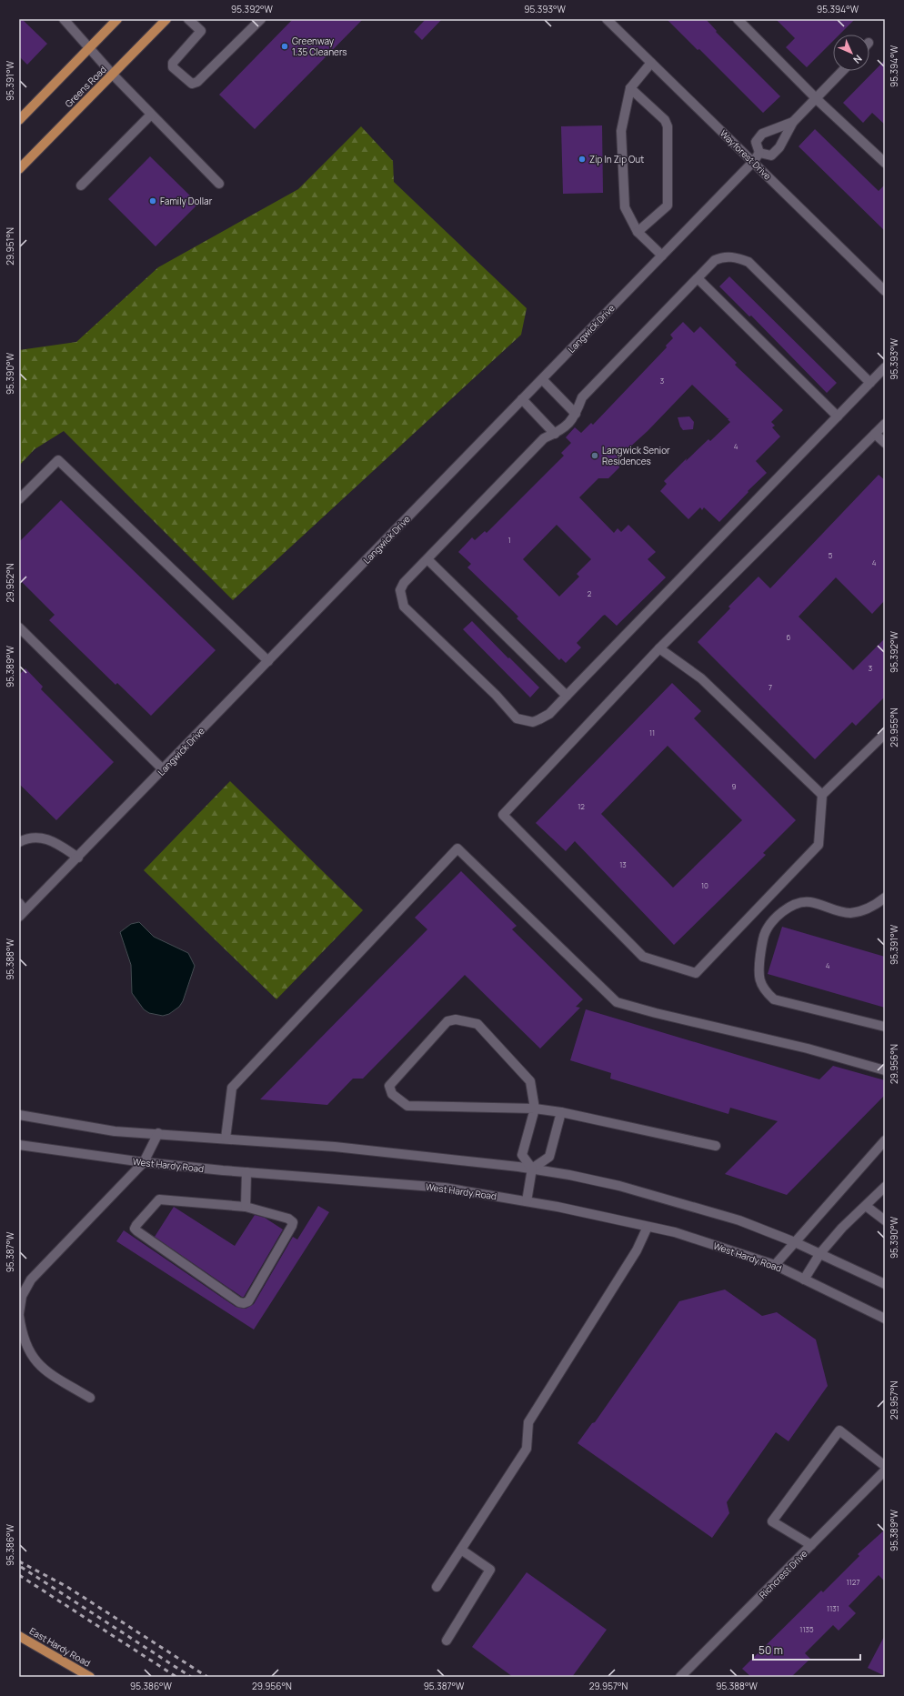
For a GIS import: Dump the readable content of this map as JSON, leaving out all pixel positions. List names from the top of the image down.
{
  "streets": {
    "main road": ["Greens Road", "East Hardy Road"],
    "street": [
      "Wayforest Drive",
      "Langwick Drive",
      "West Hardy Road",
      "Richcrest Drive"
    ]
  },
  "crossings": [
    ["Wayforest Drive", "Langwick Drive"]
  ],
  "places": [
    "Greenway 1.35 Cleaners",
    "Zip In Zip Out",
    "Family Dollar",
    "Langwick Senior Residences"
  ],
  "house_numbers": [
    "3",
    "4",
    "1",
    "5",
    "4",
    "2",
    "6",
    "3",
    "7",
    "11",
    "9",
    "12",
    "13",
    "10",
    "4",
    "1127",
    "1131",
    "1135"
  ],
  "scale_bar": "50 m",
  "north": "bottom right",
  "coordinates": [
    "95.392°W",
    "95.393°W",
    "95.394°W",
    "95.391°W",
    "29.951°N",
    "95.390°W",
    "29.952°N",
    "95.389°W",
    "29.955°N",
    "95.388°W",
    "29.956°N",
    "95.387°W",
    "29.957°N",
    "95.386°W"
  ]
}
